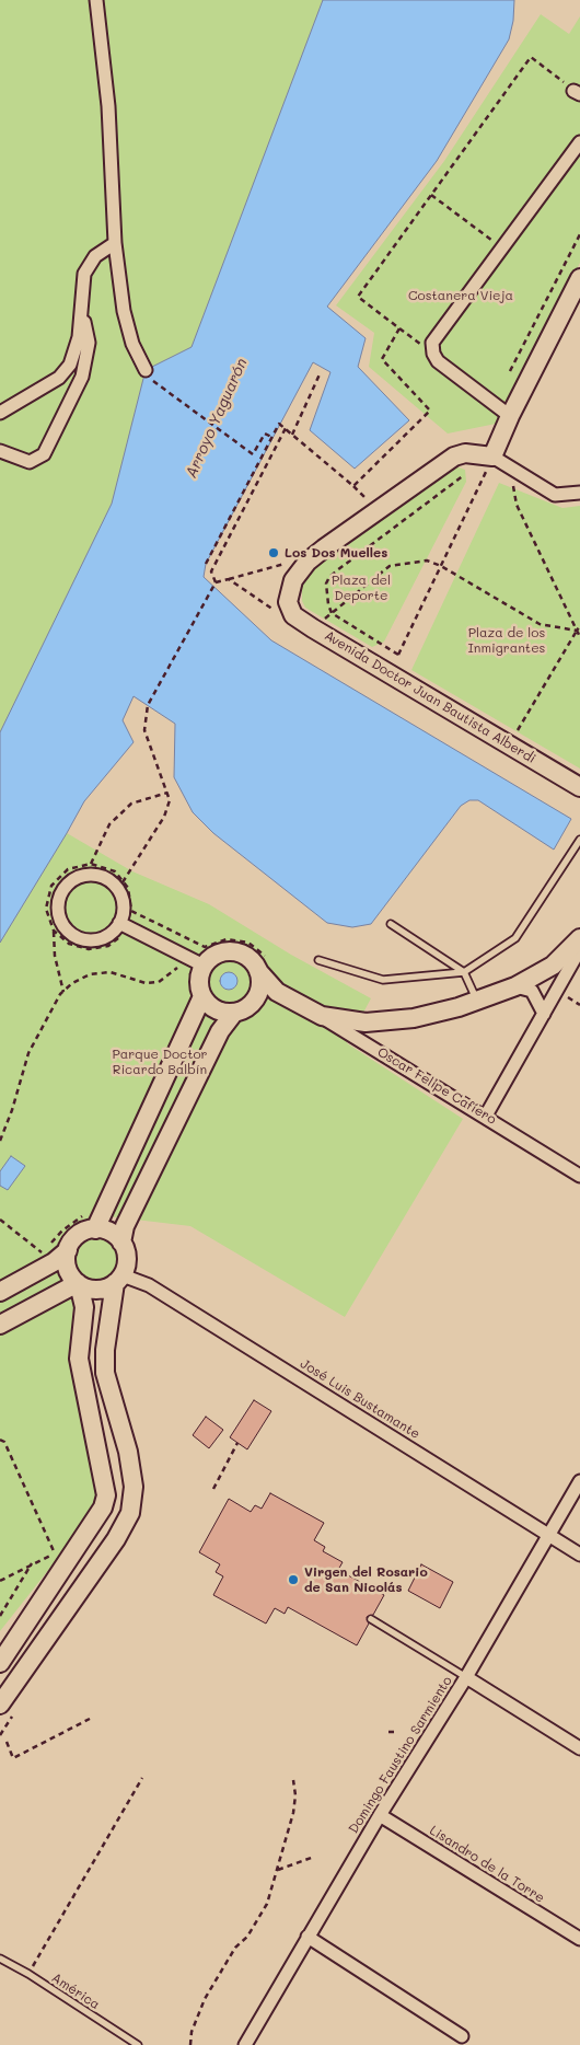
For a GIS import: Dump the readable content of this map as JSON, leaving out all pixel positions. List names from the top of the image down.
{
  "streets": {
    "main road": ["Avenida Doctor Juan Bautista Alberdi", "Oscar Felipe Cafiero"],
    "street": ["José Luis Bustamante", "Domingo Faustino Sarmiento", "Lisandro de la Torre"],
    "lane": ["América"]
  },
  "crossings": [
    ["José Luis Bustamante", "Domingo Faustino Sarmiento"],
    ["Domingo Faustino Sarmiento", "Lisandro de la Torre"]
  ],
  "water": ["Arroyo Yaguarón"],
  "parks": [
    "Costanera Vieja",
    "Plaza del Deporte",
    "Plaza de los Inmigrantes",
    "Parque Doctor Ricardo Balbín"
  ],
  "places": ["Los Dos Muelles", "Virgen del Rosario de San Nicolás"]
}
